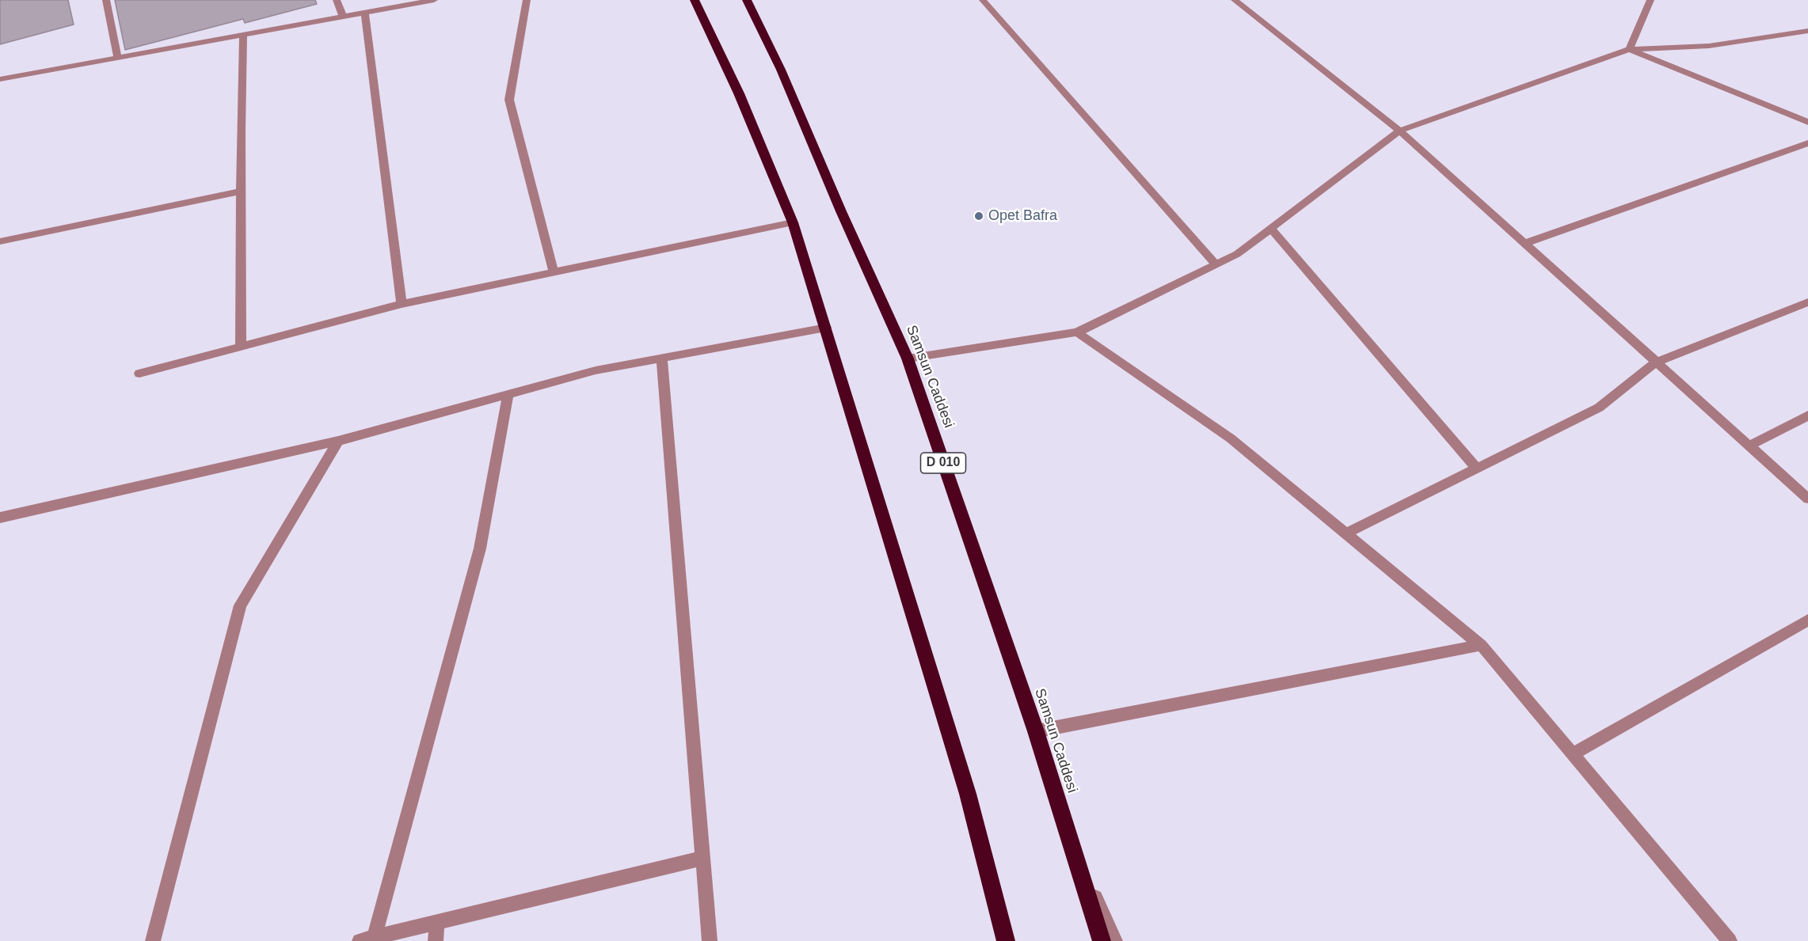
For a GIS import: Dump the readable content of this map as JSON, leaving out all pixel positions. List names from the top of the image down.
{
  "streets": {
    "highway": ["Samsun Caddesi", "D 010"]
  },
  "places": ["Opet Bafra"]
}
